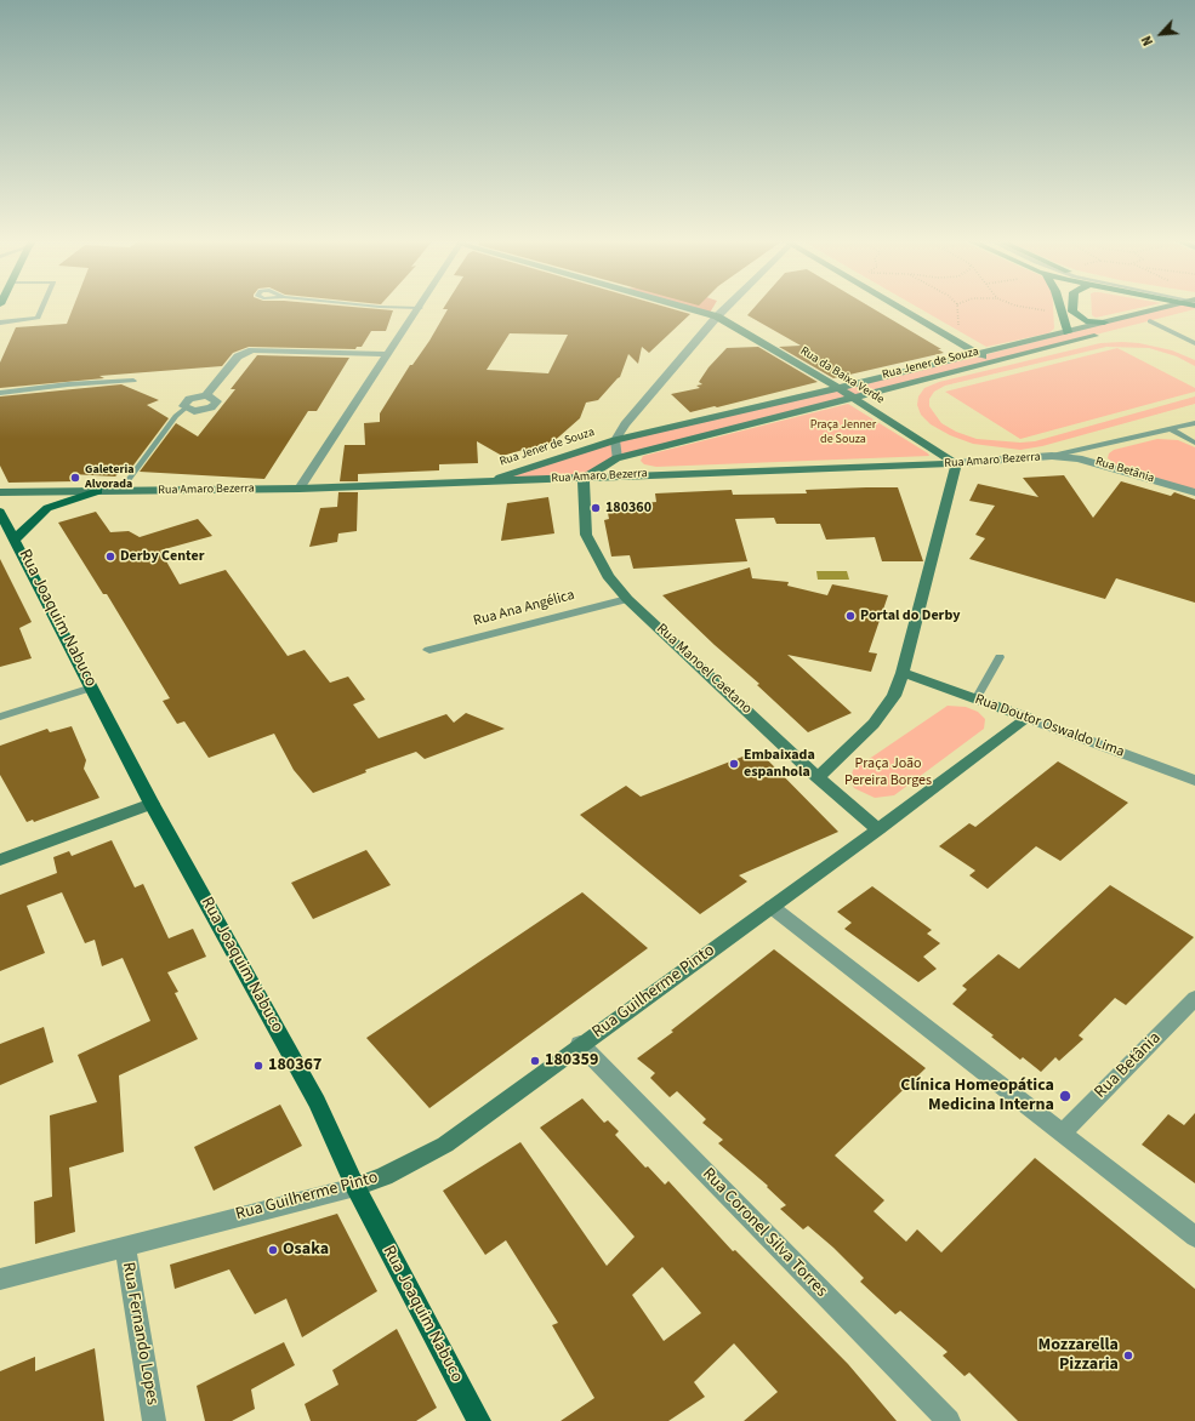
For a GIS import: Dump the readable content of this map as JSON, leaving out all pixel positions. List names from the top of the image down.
{
  "streets": {
    "main road": ["Rua Joaquim Nabuco"],
    "street": [
      "Rua Jener de Souza",
      "Rua da Baixa Verde",
      "Rua Amaro Bezerra",
      "Rua Betânia",
      "Rua Ana Angélica",
      "Rua Manoel Caetano",
      "Rua Doutor Oswaldo Lima",
      "Rua Guilherme Pinto",
      "Rua Coronel Silva Torres",
      "Rua Fernando Lopes"
    ]
  },
  "crossings": [
    ["Rua Jener de Souza", "Rua da Baixa Verde"],
    ["Rua Jener de Souza", "Rua Amaro Bezerra"],
    ["Rua Jener de Souza", "Rua Manoel Caetano"],
    ["Rua da Baixa Verde", "Rua Amaro Bezerra"],
    ["Rua Amaro Bezerra", "Rua Betânia"],
    ["Rua Amaro Bezerra", "Rua Manoel Caetano"],
    ["Rua Ana Angélica", "Rua Manoel Caetano"],
    ["Rua Joaquim Nabuco", "Rua Guilherme Pinto"],
    ["Rua Manoel Caetano", "Rua Guilherme Pinto"],
    ["Rua Doutor Oswaldo Lima", "Rua Guilherme Pinto"],
    ["Rua Guilherme Pinto", "Rua Coronel Silva Torres"],
    ["Rua Guilherme Pinto", "Rua Fernando Lopes"]
  ],
  "parks": ["Praça Jenner de Souza", "Praça João Pereira Borges"],
  "places": [
    "Galeteria Alvorada",
    "180360",
    "Derby Center",
    "Portal do Derby",
    "Embaixada espanhola",
    "180359",
    "180367",
    "Clínica Homeopática Medicina Interna",
    "Osaka",
    "Mozzarella Pizzaria"
  ],
  "north": "bottom left"
}
